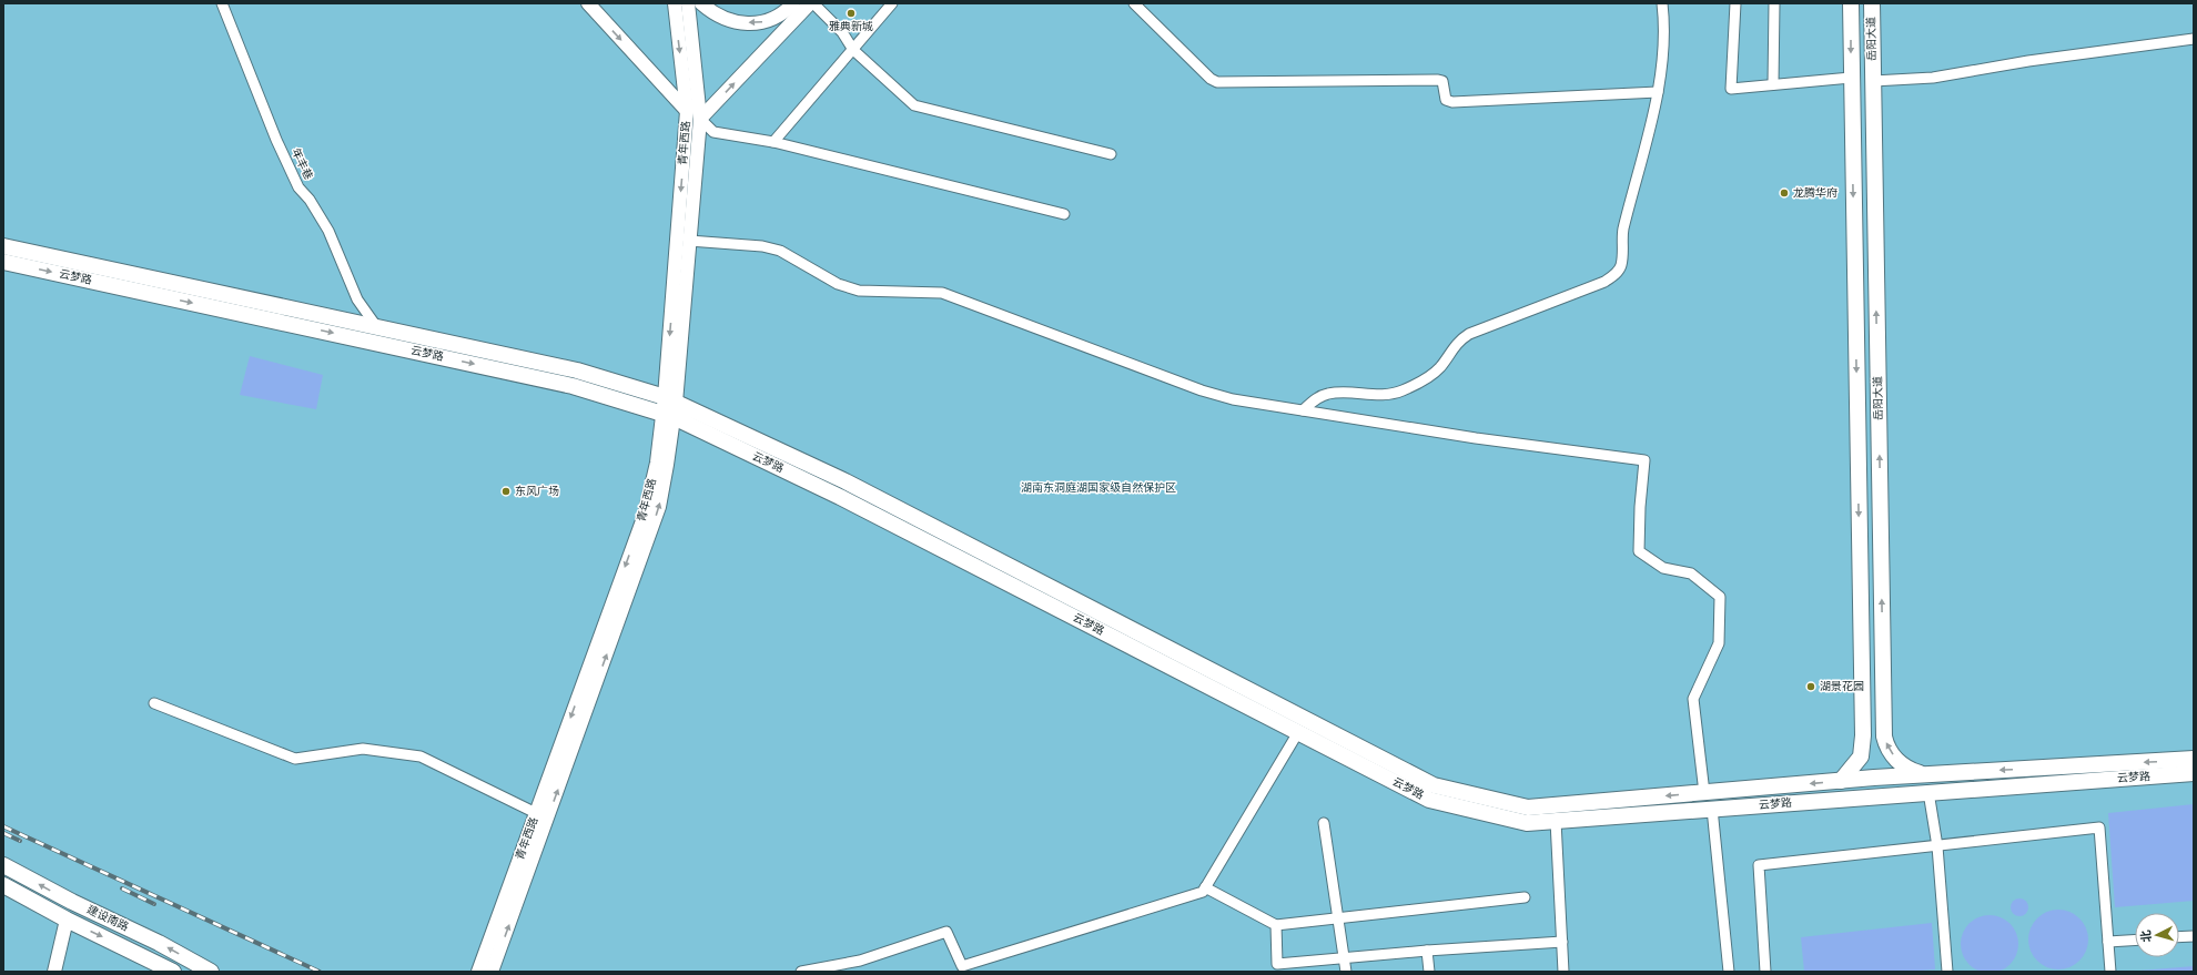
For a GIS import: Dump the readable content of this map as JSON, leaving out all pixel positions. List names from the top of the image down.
{
  "streets": {
    "main road": [
      "岳阳大道",
      "青年西路",
      "云梦路",
      "建设南路"
    ],
    "street": ["年丰巷"]
  },
  "crossings": [
    ["青年西路", "云梦路"]
  ],
  "parks": ["湖南东洞庭湖国家级自然保护区"],
  "places": [
    "雅典新城",
    "龙腾华府",
    "东风广场",
    "湖景花园"
  ],
  "north": "left"
}
